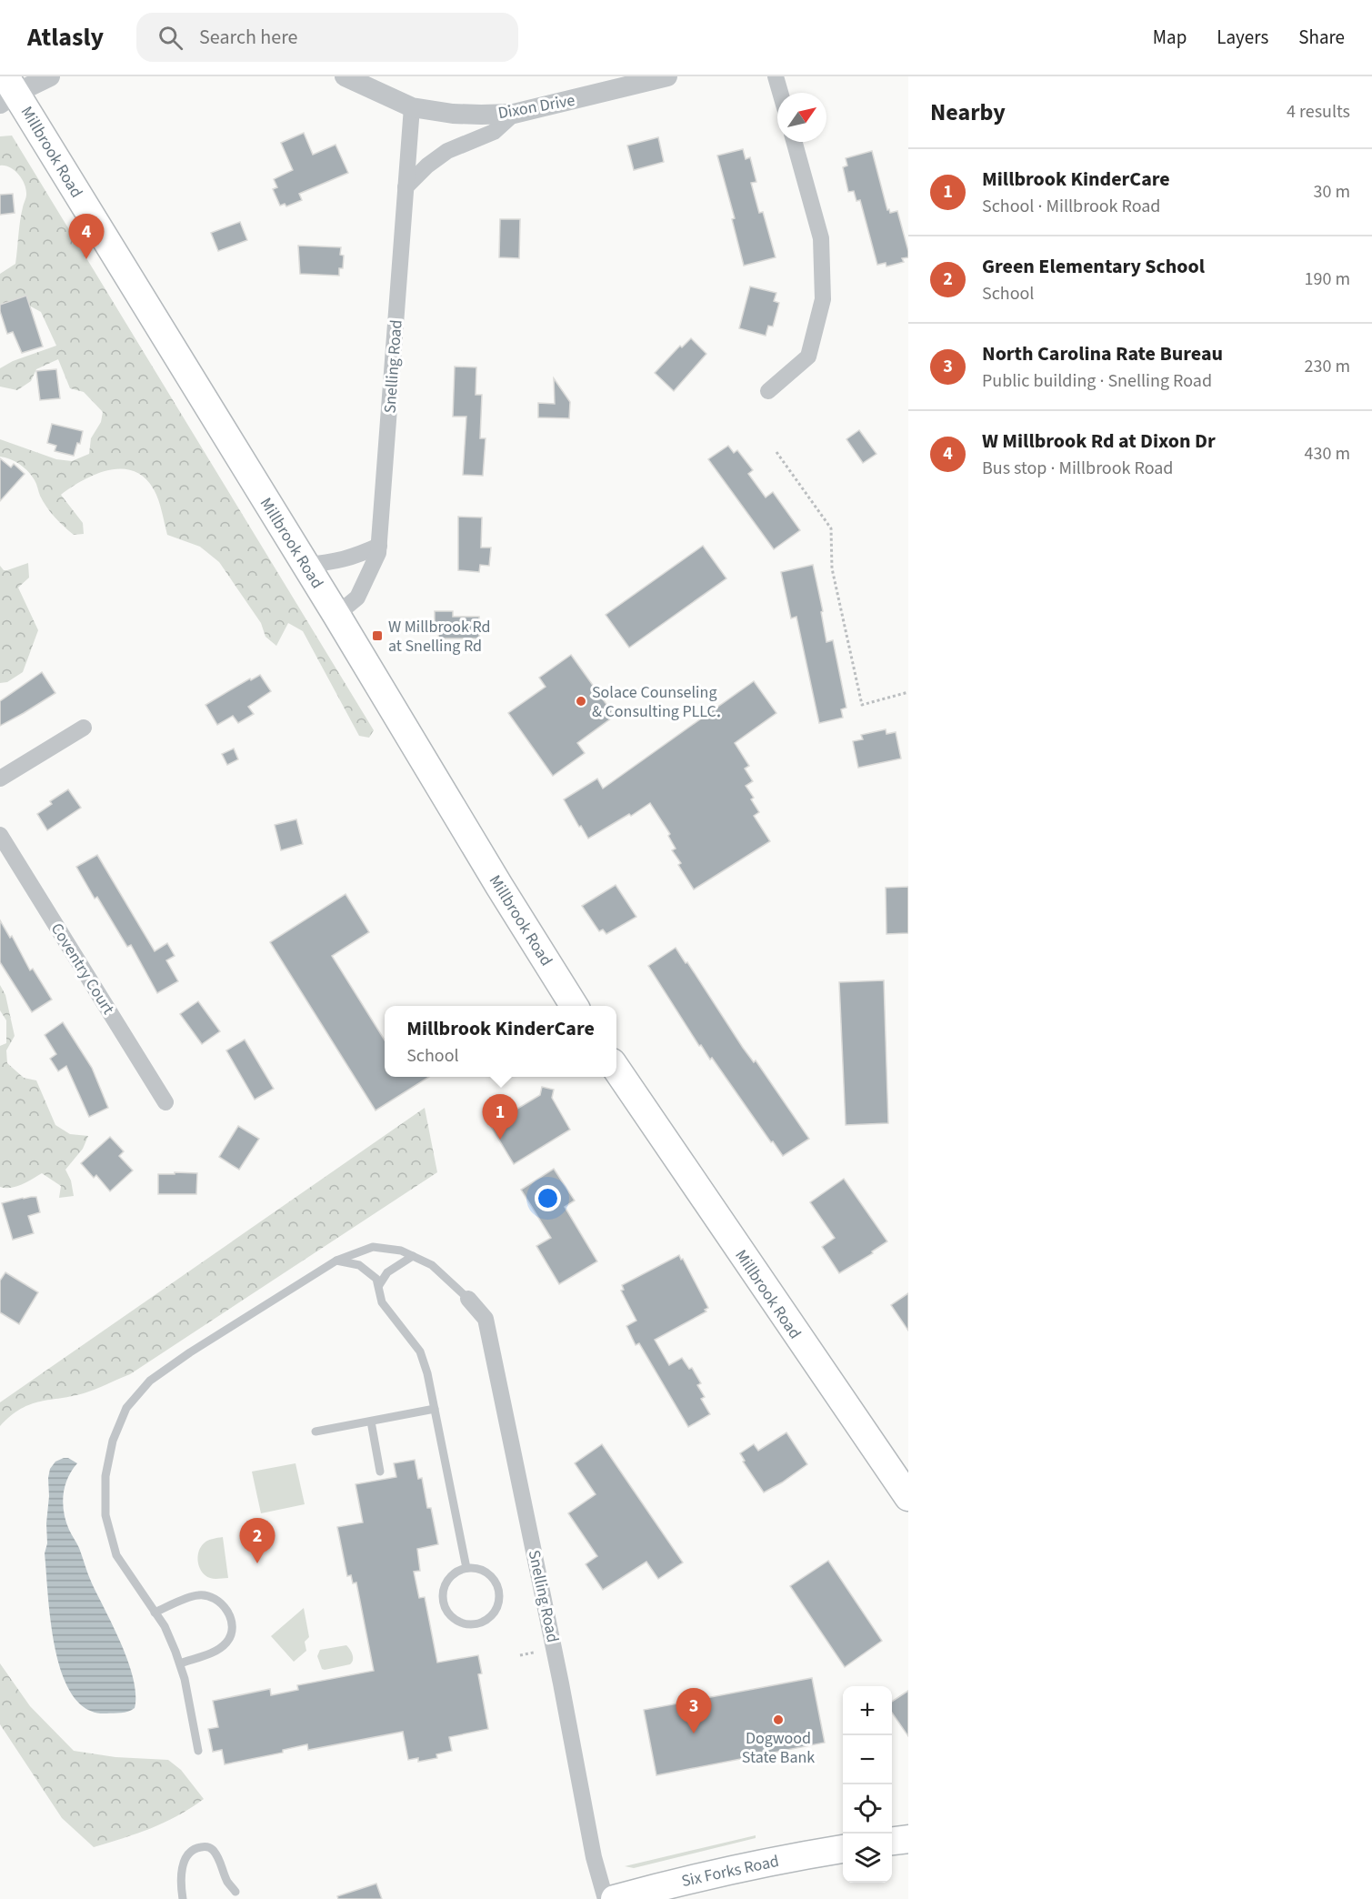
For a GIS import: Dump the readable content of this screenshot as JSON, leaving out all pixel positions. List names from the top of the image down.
{
  "streets": {
    "main road": ["Millbrook Road", "Six Forks Road"],
    "street": ["Dixon Drive", "Snelling Road", "Coventry Court"]
  },
  "crossings": [
    ["Dixon Drive", "Snelling Road"],
    ["Millbrook Road", "Snelling Road"]
  ],
  "places": {
    "transit": ["W Millbrook Rd at Snelling Rd"],
    "other": ["Solace Counseling & Consulting PLLC.", "Dogwood State Bank"]
  },
  "north": "top right",
  "page": {
    "header": "Atlasly",
    "search": "Search here",
    "nav": ["Map", "Layers", "Share"],
    "heading": ["Nearby", "4 results"],
    "list": [
      {
        "mark": "1",
        "name": "Millbrook KinderCare",
        "note": "School · Millbrook Road",
        "value": "30 m"
      },
      {
        "mark": "2",
        "name": "Green Elementary School",
        "note": "School",
        "value": "190 m"
      },
      {
        "mark": "3",
        "name": "North Carolina Rate Bureau",
        "note": "Public building · Snelling Road",
        "value": "230 m"
      },
      {
        "mark": "4",
        "name": "W Millbrook Rd at Dixon Dr",
        "note": "Bus stop · Millbrook Road",
        "value": "430 m"
      }
    ],
    "pins": [
      "4",
      "1",
      "2",
      "3"
    ],
    "popup": ["Millbrook KinderCare", "School"],
    "map_buttons": ["+", "−"]
  }
}
